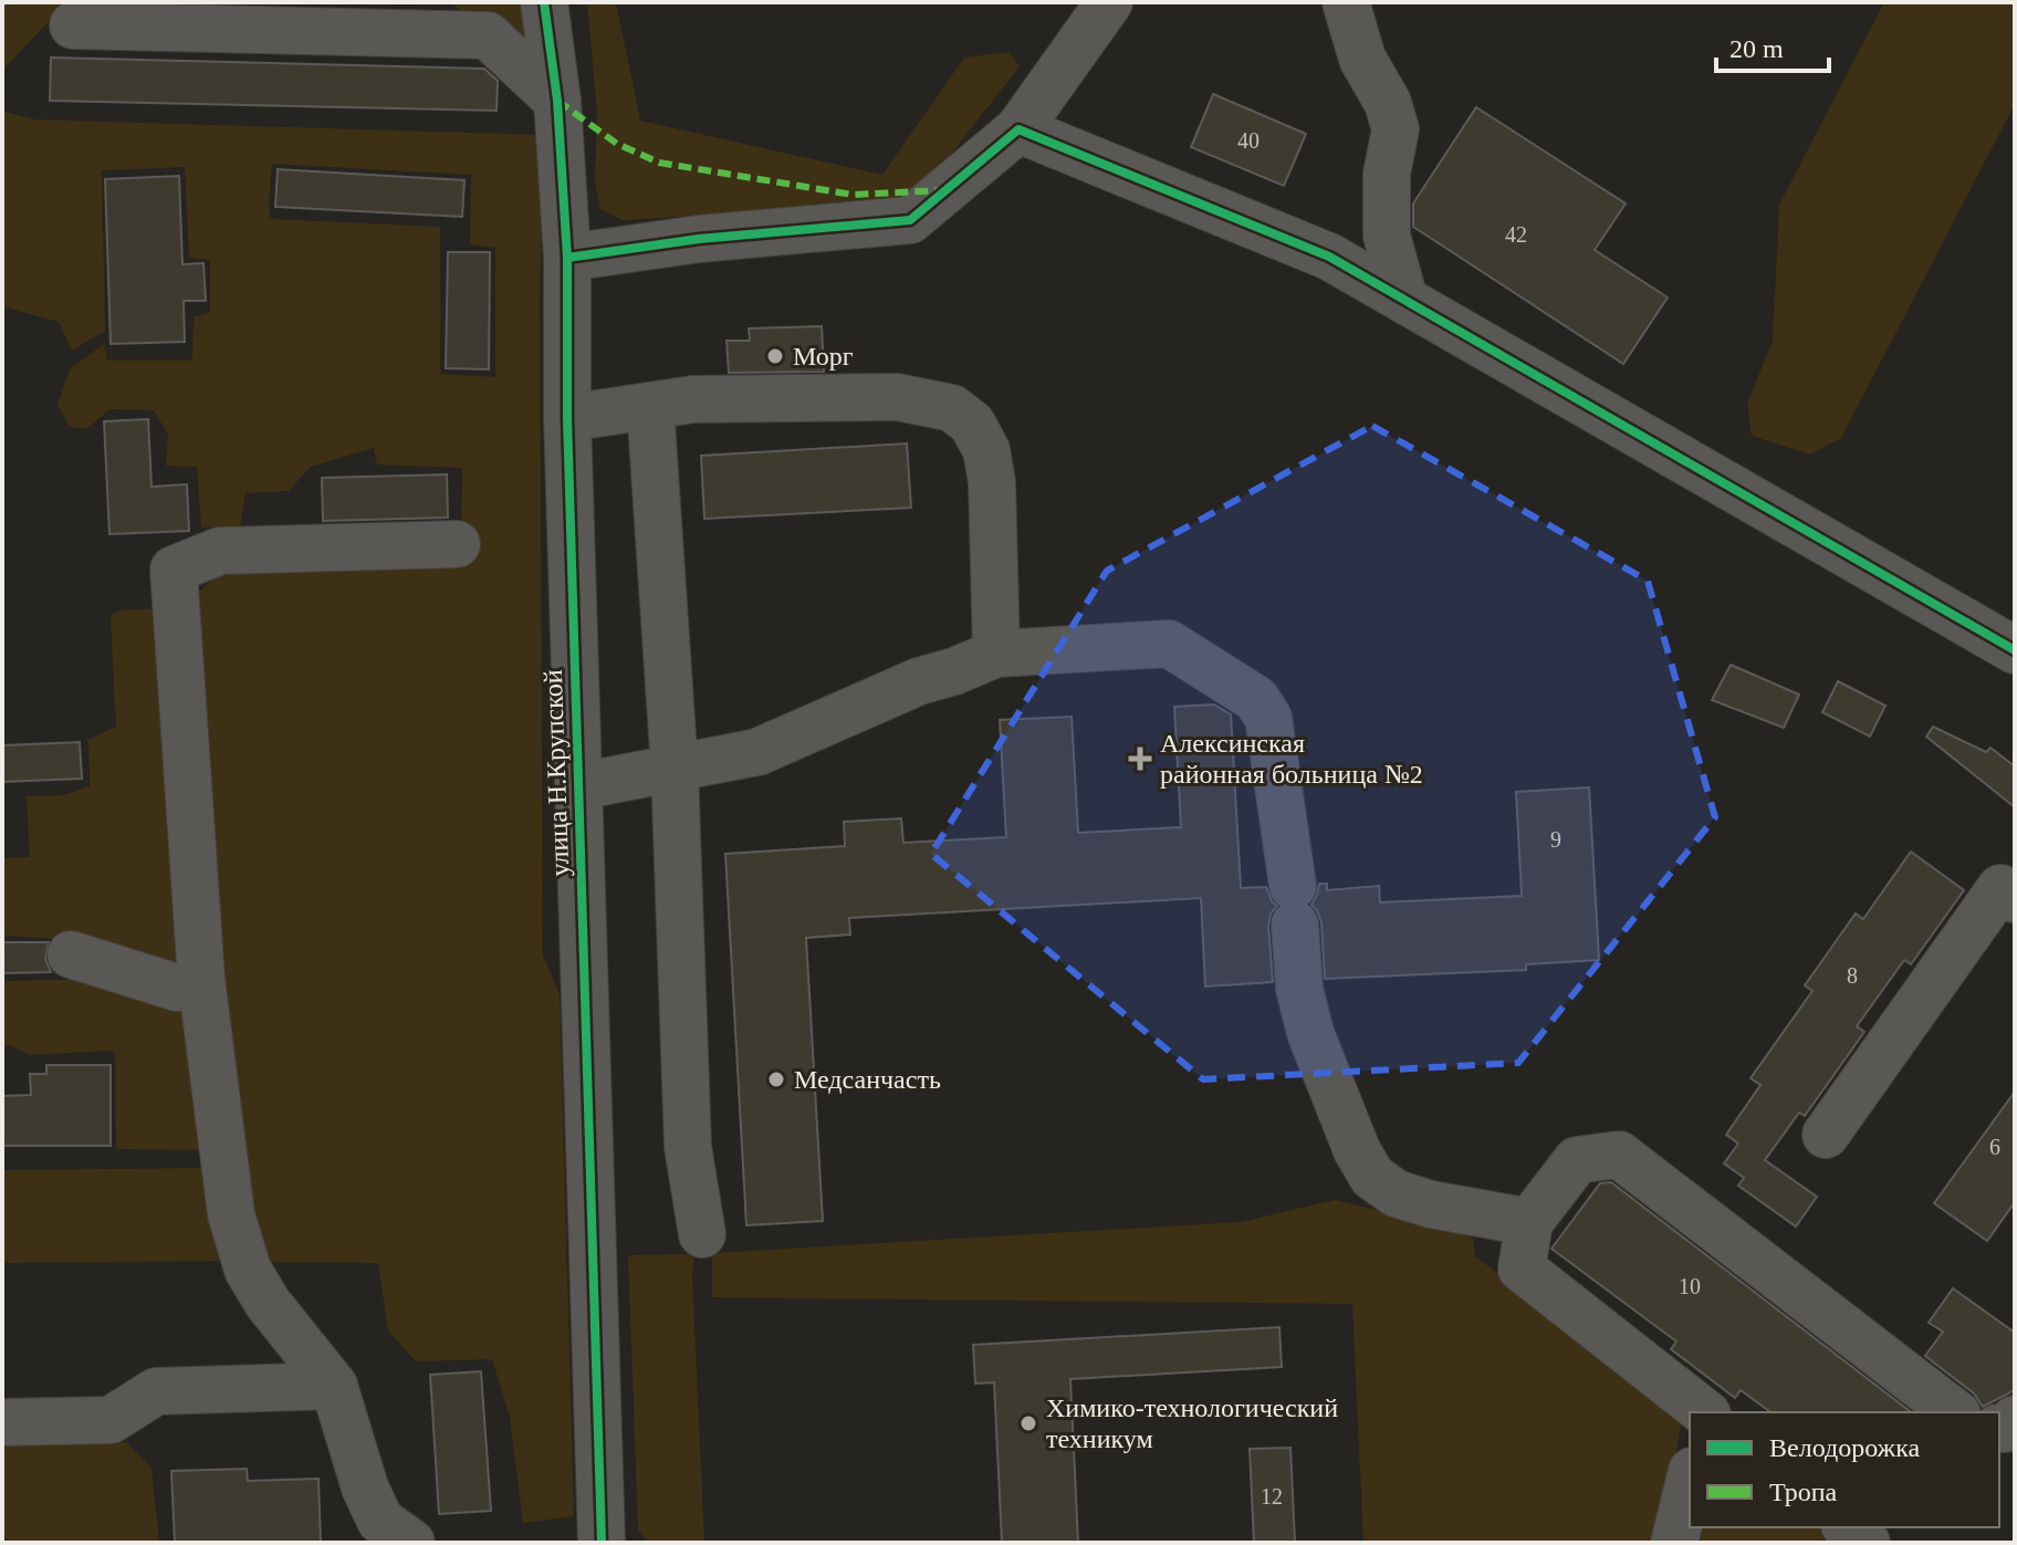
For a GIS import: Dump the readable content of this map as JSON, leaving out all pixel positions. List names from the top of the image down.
{
  "streets": {
    "street": ["улица Н.Крупской"]
  },
  "places": {
    "other": ["Морг", "Медсанчасть", "Химико-технологический техникум"],
    "health": ["Алексинская районная больница №2"]
  },
  "house_numbers": [
    "40",
    "42",
    "9",
    "8",
    "6",
    "10",
    "12"
  ],
  "legend": ["Велодорожка", "Тропа"],
  "scale_bar": "20 m"
}
